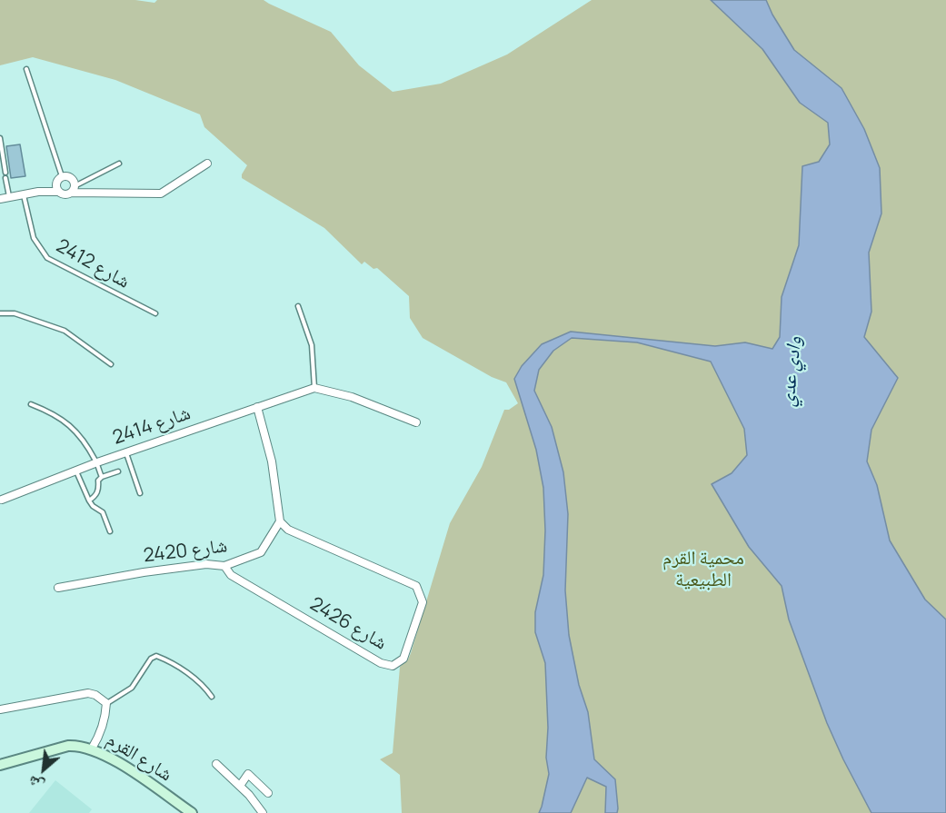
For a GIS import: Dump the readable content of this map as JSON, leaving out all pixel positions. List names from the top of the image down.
{
  "streets": {
    "main road": ["شارع القرم"],
    "street": ["2414 شارع", "2420 شارع", "2426 شارع"],
    "lane": ["2412 شارع"]
  },
  "crossings": [
    ["2420 شارع", "2426 شارع"]
  ],
  "water": ["وادي عدي"],
  "parks": ["محمية القرم الطبيعية"],
  "north": "bottom left"
}
